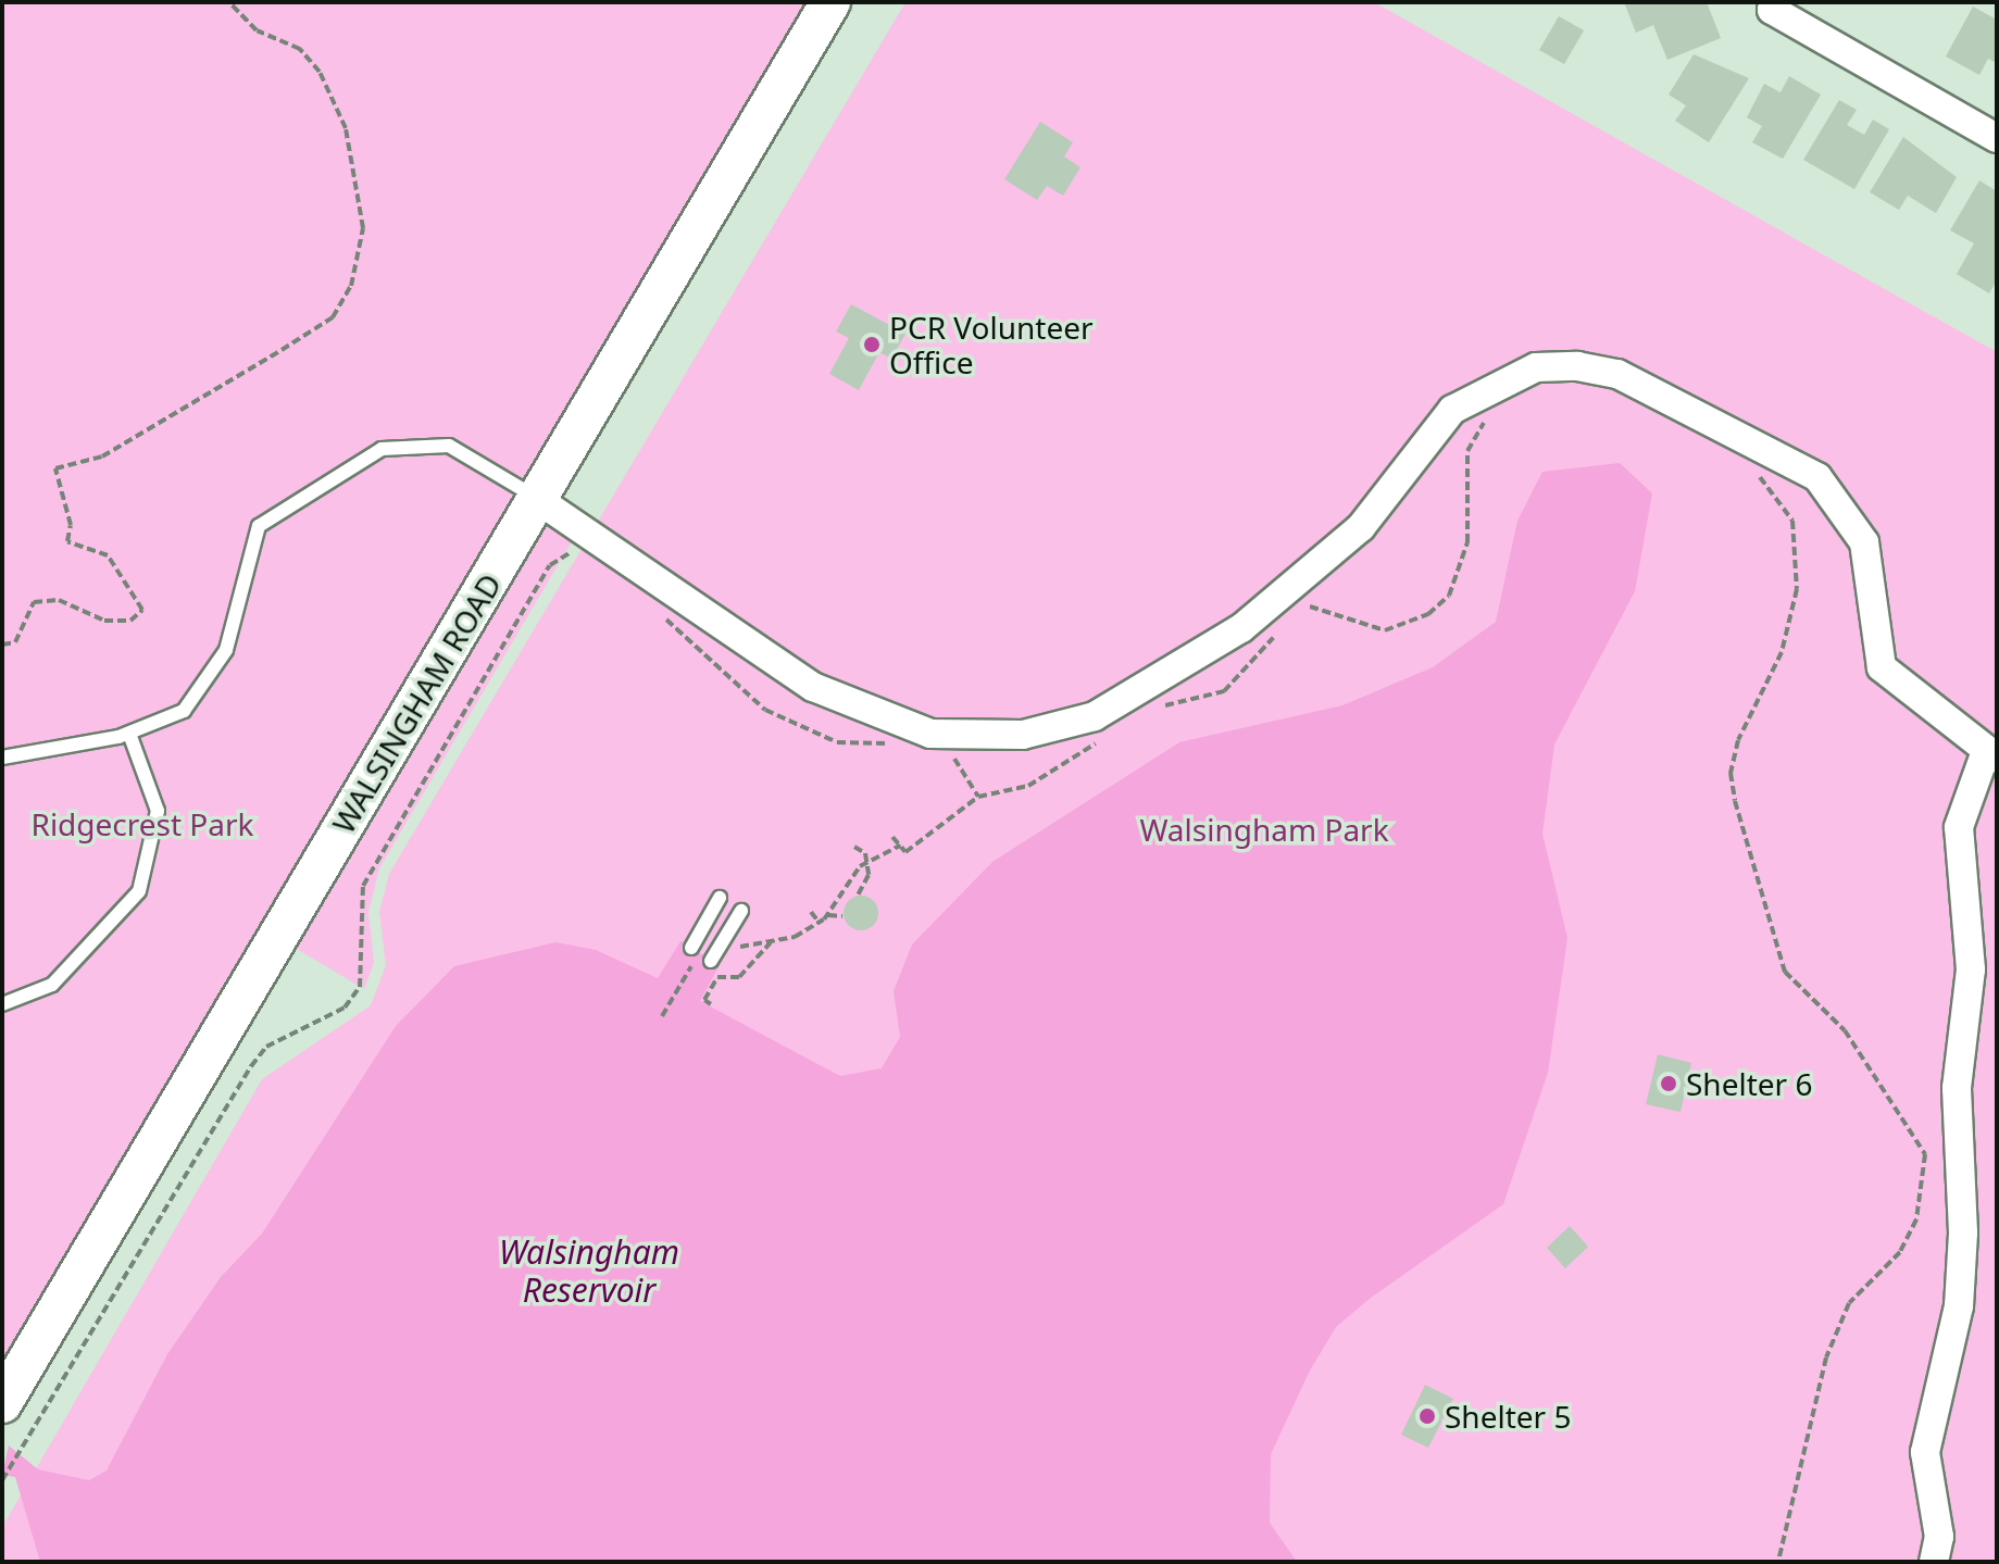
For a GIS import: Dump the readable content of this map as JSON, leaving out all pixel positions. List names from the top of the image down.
{
  "streets": {
    "street": ["WALSINGHAM ROAD"]
  },
  "water": ["Walsingham Reservoir"],
  "parks": ["Ridgecrest Park", "Walsingham Park"],
  "places": ["PCR Volunteer Office", "Shelter 6", "Shelter 5"]
}
